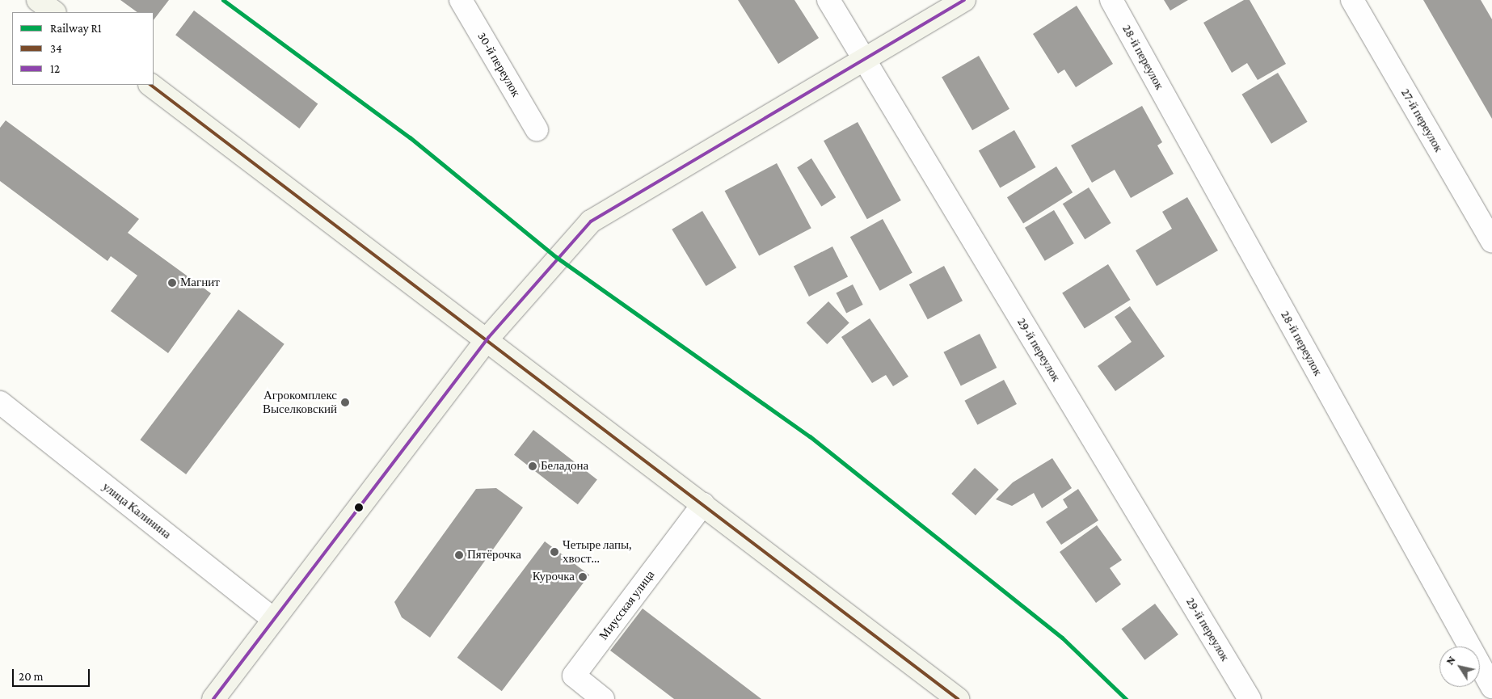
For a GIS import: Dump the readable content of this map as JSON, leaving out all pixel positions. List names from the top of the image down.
{
  "streets": {
    "street": [
      "28-й переулок",
      "30-й переулок",
      "27-й переулок",
      "29-й переулок",
      "улица Калинина",
      "Миусская улица"
    ]
  },
  "places": [
    "Магнит",
    "Агрокомплекс Выселковский",
    "Беладона",
    "Четыре лапы, хвост...",
    "Пятёрочка",
    "Курочка"
  ],
  "lines": ["rail line R1", "transit line 12", "transit line 34"],
  "legend": ["Railway R1", "34", "12"],
  "scale_bar": "20 m",
  "north": "top left"
}
